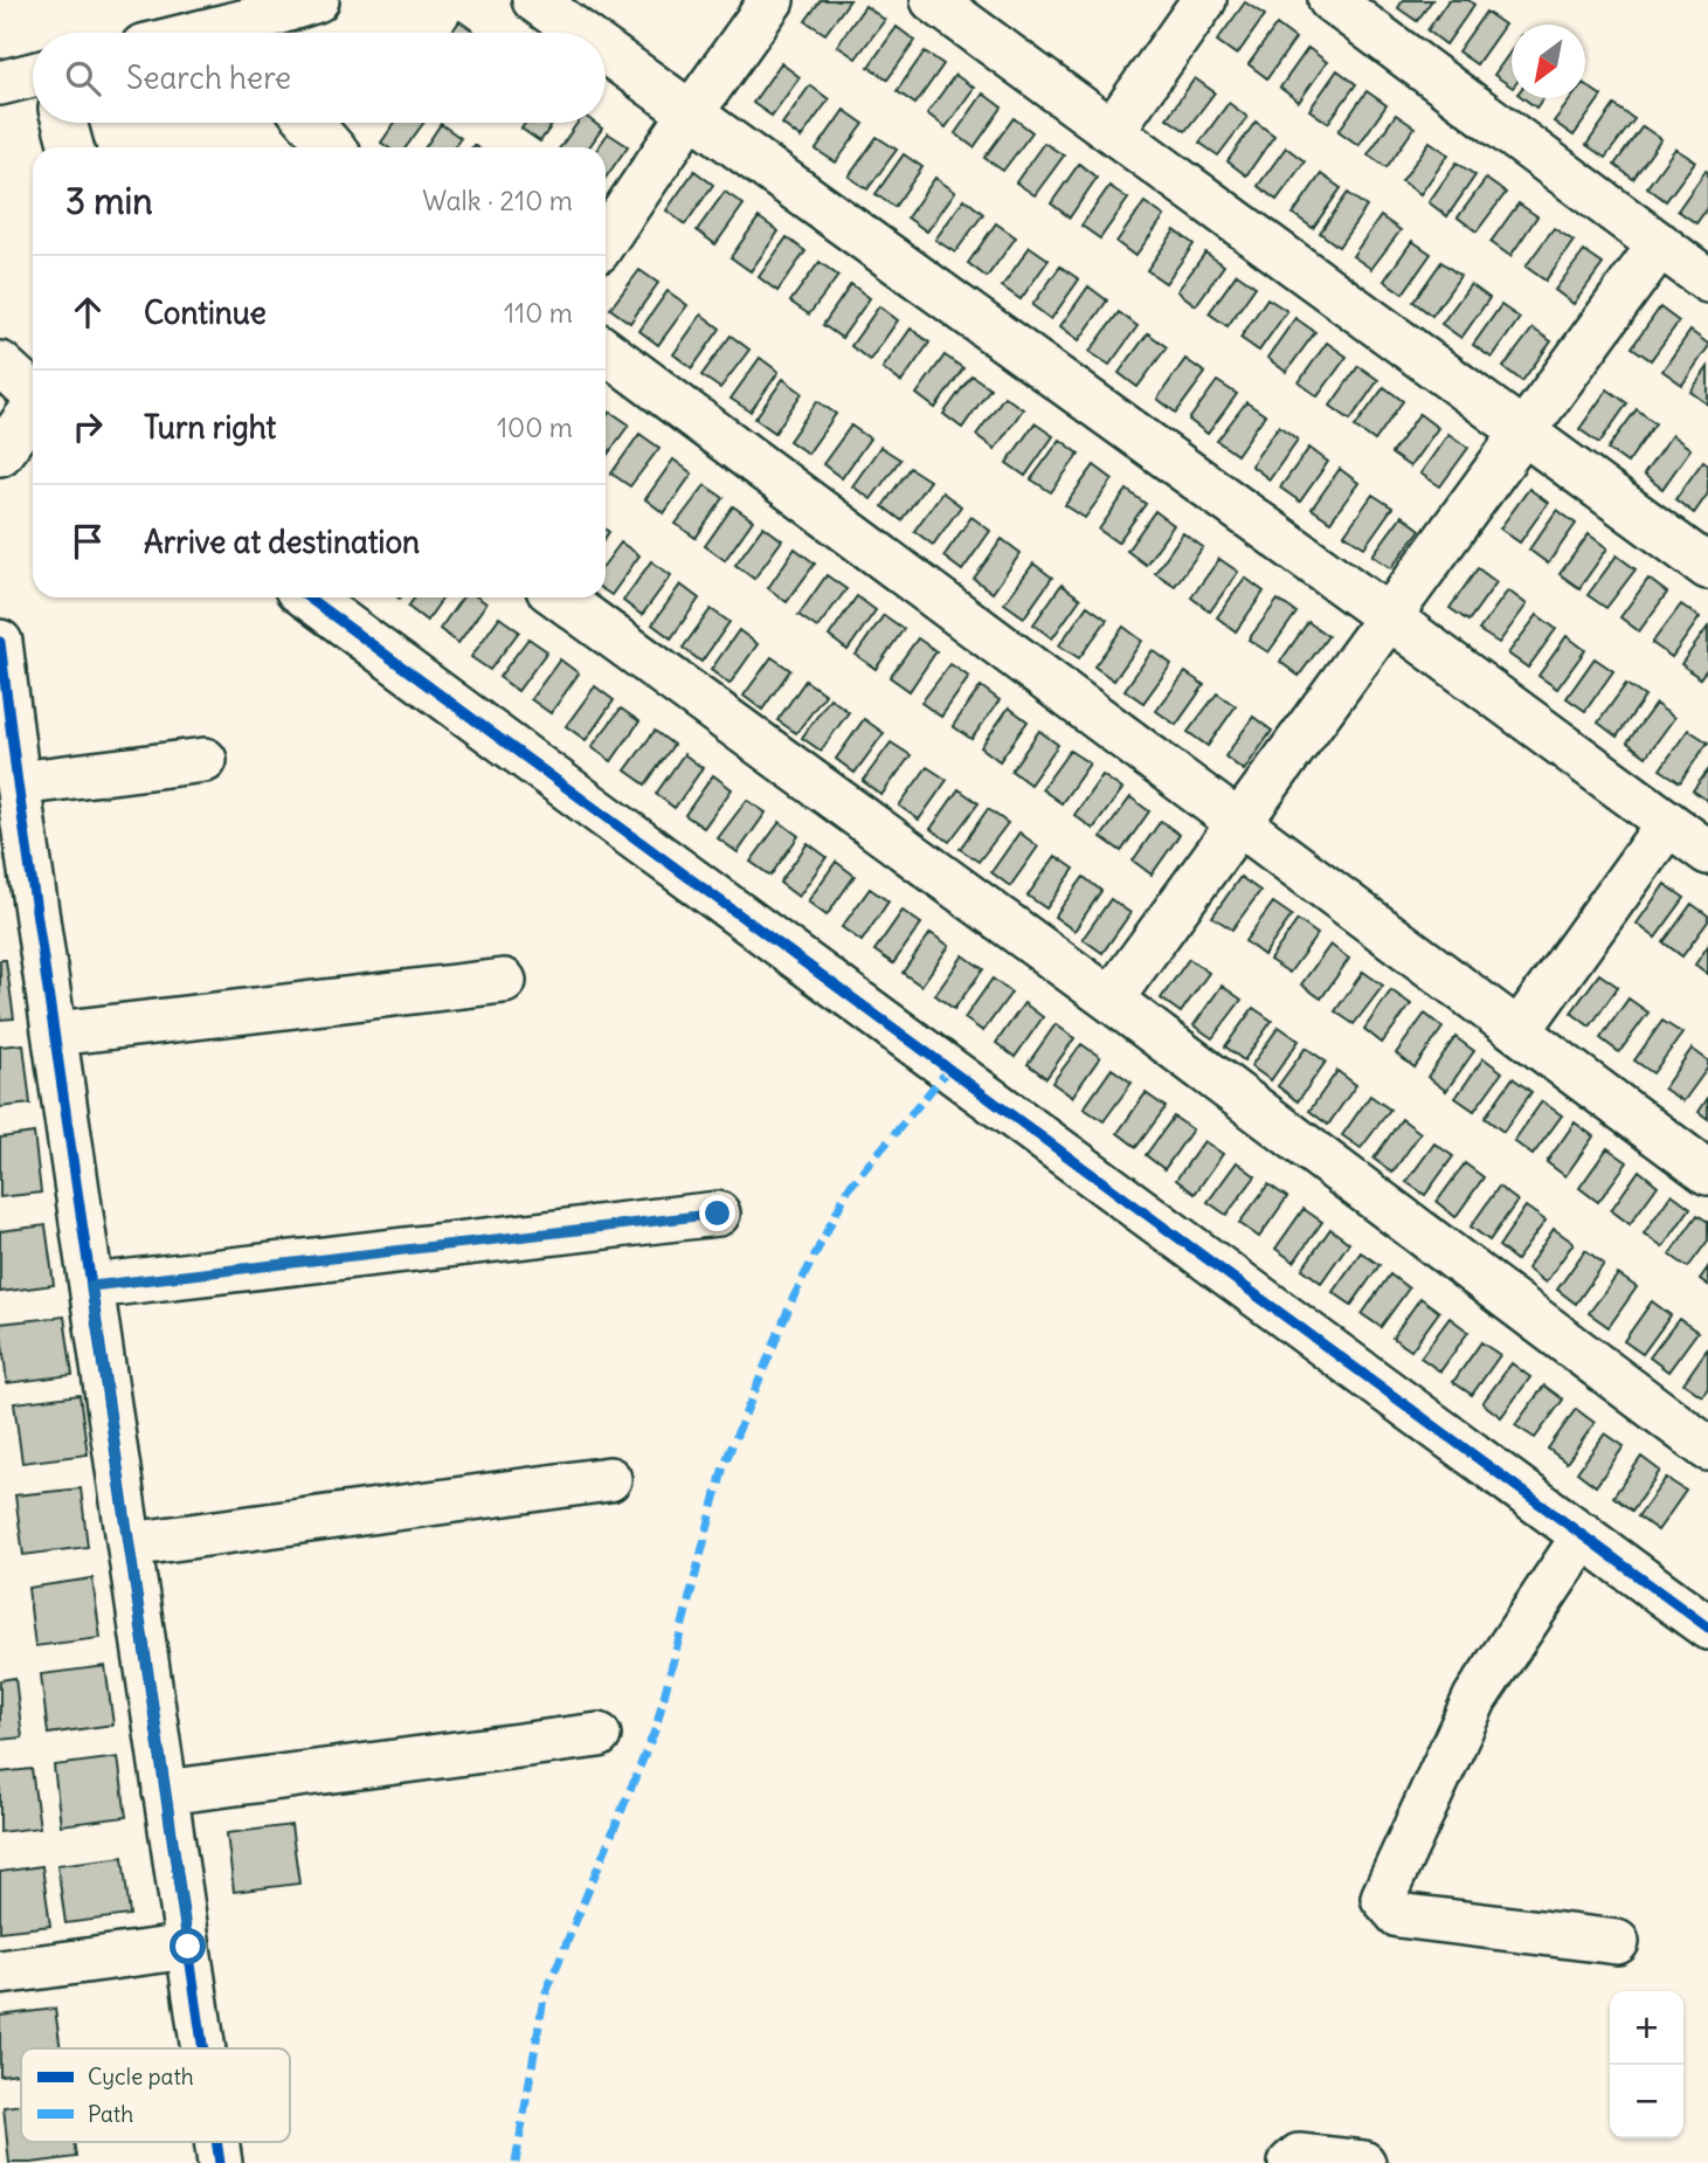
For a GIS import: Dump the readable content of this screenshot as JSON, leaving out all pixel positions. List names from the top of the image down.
{
  "legend": ["Cycle path", "Path"],
  "north": "bottom left",
  "page": {
    "search": "Search here",
    "heading": ["3 min", "Walk · 210 m"],
    "list": [
      ["Continue", "110 m"],
      ["Turn right", "100 m"],
      "Arrive at destination"
    ],
    "map_buttons": ["+", "−"]
  }
}
